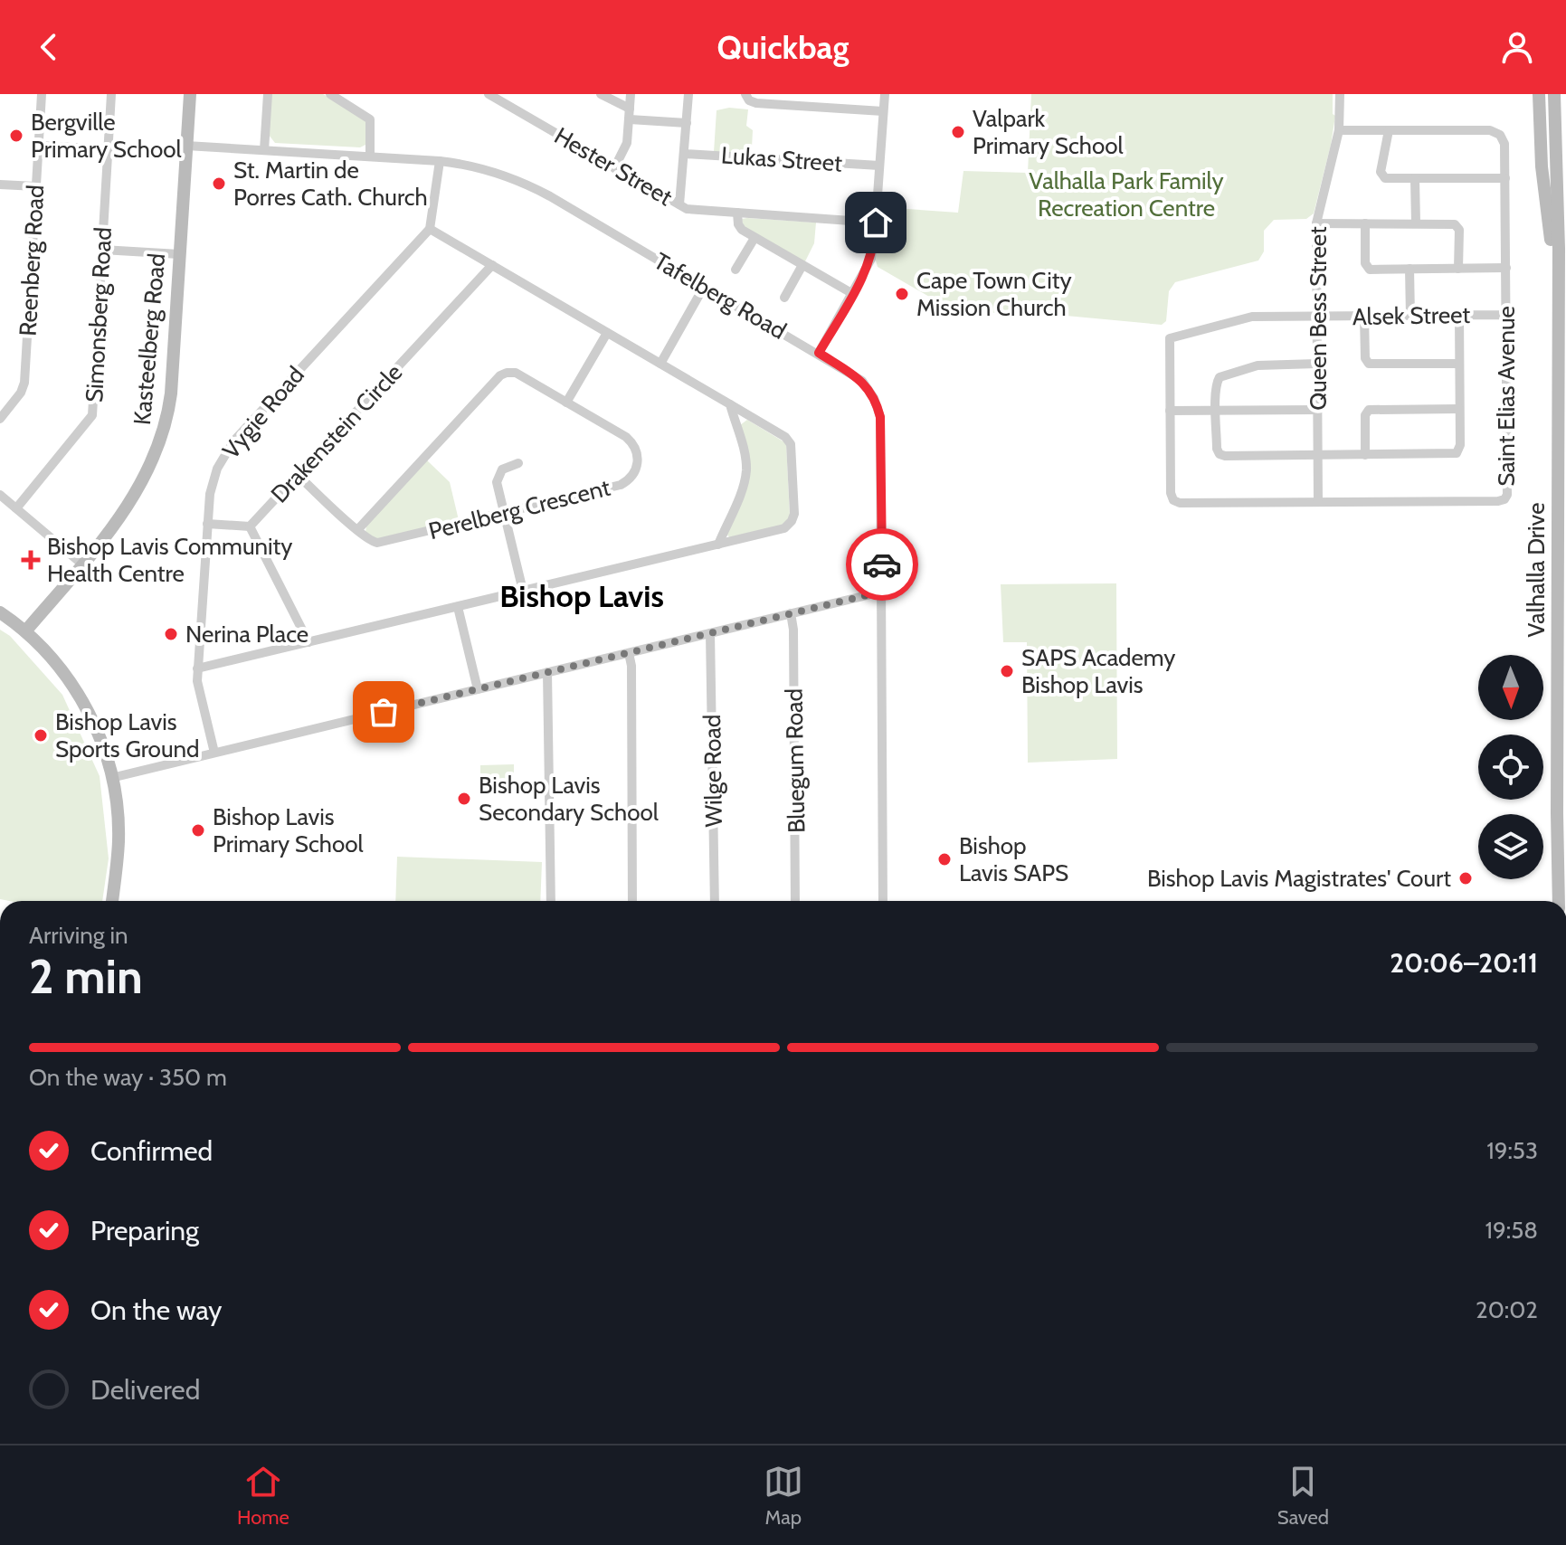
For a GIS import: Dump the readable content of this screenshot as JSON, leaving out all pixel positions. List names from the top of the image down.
{
  "streets": {
    "main road": ["Kasteelberg Road", "Valhalla Drive"],
    "street": [
      "Lukas Street",
      "Hester Street",
      "Reenberg Road",
      "Tafelberg Road",
      "Simonsberg Road",
      "Alsek Street",
      "Queen Bess Street",
      "Saint Elias Avenue",
      "Vygie Road",
      "Drakenstein Circle",
      "Perelberg Crescent",
      "Bluegum Road",
      "Wilge Road"
    ]
  },
  "crossings": [
    ["Tafelberg Road", "Kasteelberg Road"],
    ["Alsek Street", "Queen Bess Street"],
    ["Alsek Street", "Saint Elias Avenue"],
    ["Queen Bess Street", "Saint Elias Avenue"]
  ],
  "districts": ["Bishop Lavis"],
  "parks": ["Valhalla Park Family Recreation Centre"],
  "places": {
    "other": [
      "Valpark Primary School",
      "Bergville Primary School",
      "St. Martin de Porres Cath. Church",
      "Cape Town City Mission Church",
      "Nerina Place",
      "SAPS Academy Bishop Lavis",
      "Bishop Lavis Sports Ground",
      "Bishop Lavis Secondary School",
      "Bishop Lavis Primary School",
      "Bishop Lavis SAPS",
      "Bishop Lavis Magistrates' Court"
    ],
    "health": ["Bishop Lavis Community Health Centre"]
  },
  "north": "bottom",
  "page": {
    "header": "Quickbag",
    "heading": ["2 min", "Arriving in", "20:06–20:11"],
    "bar": "On the way · 350 m",
    "list": [
      ["Confirmed", "19:53"],
      ["Preparing", "19:58"],
      ["On the way", "20:02"],
      "Delivered"
    ],
    "tabs": ["Home", "Map", "Saved"]
  }
}
